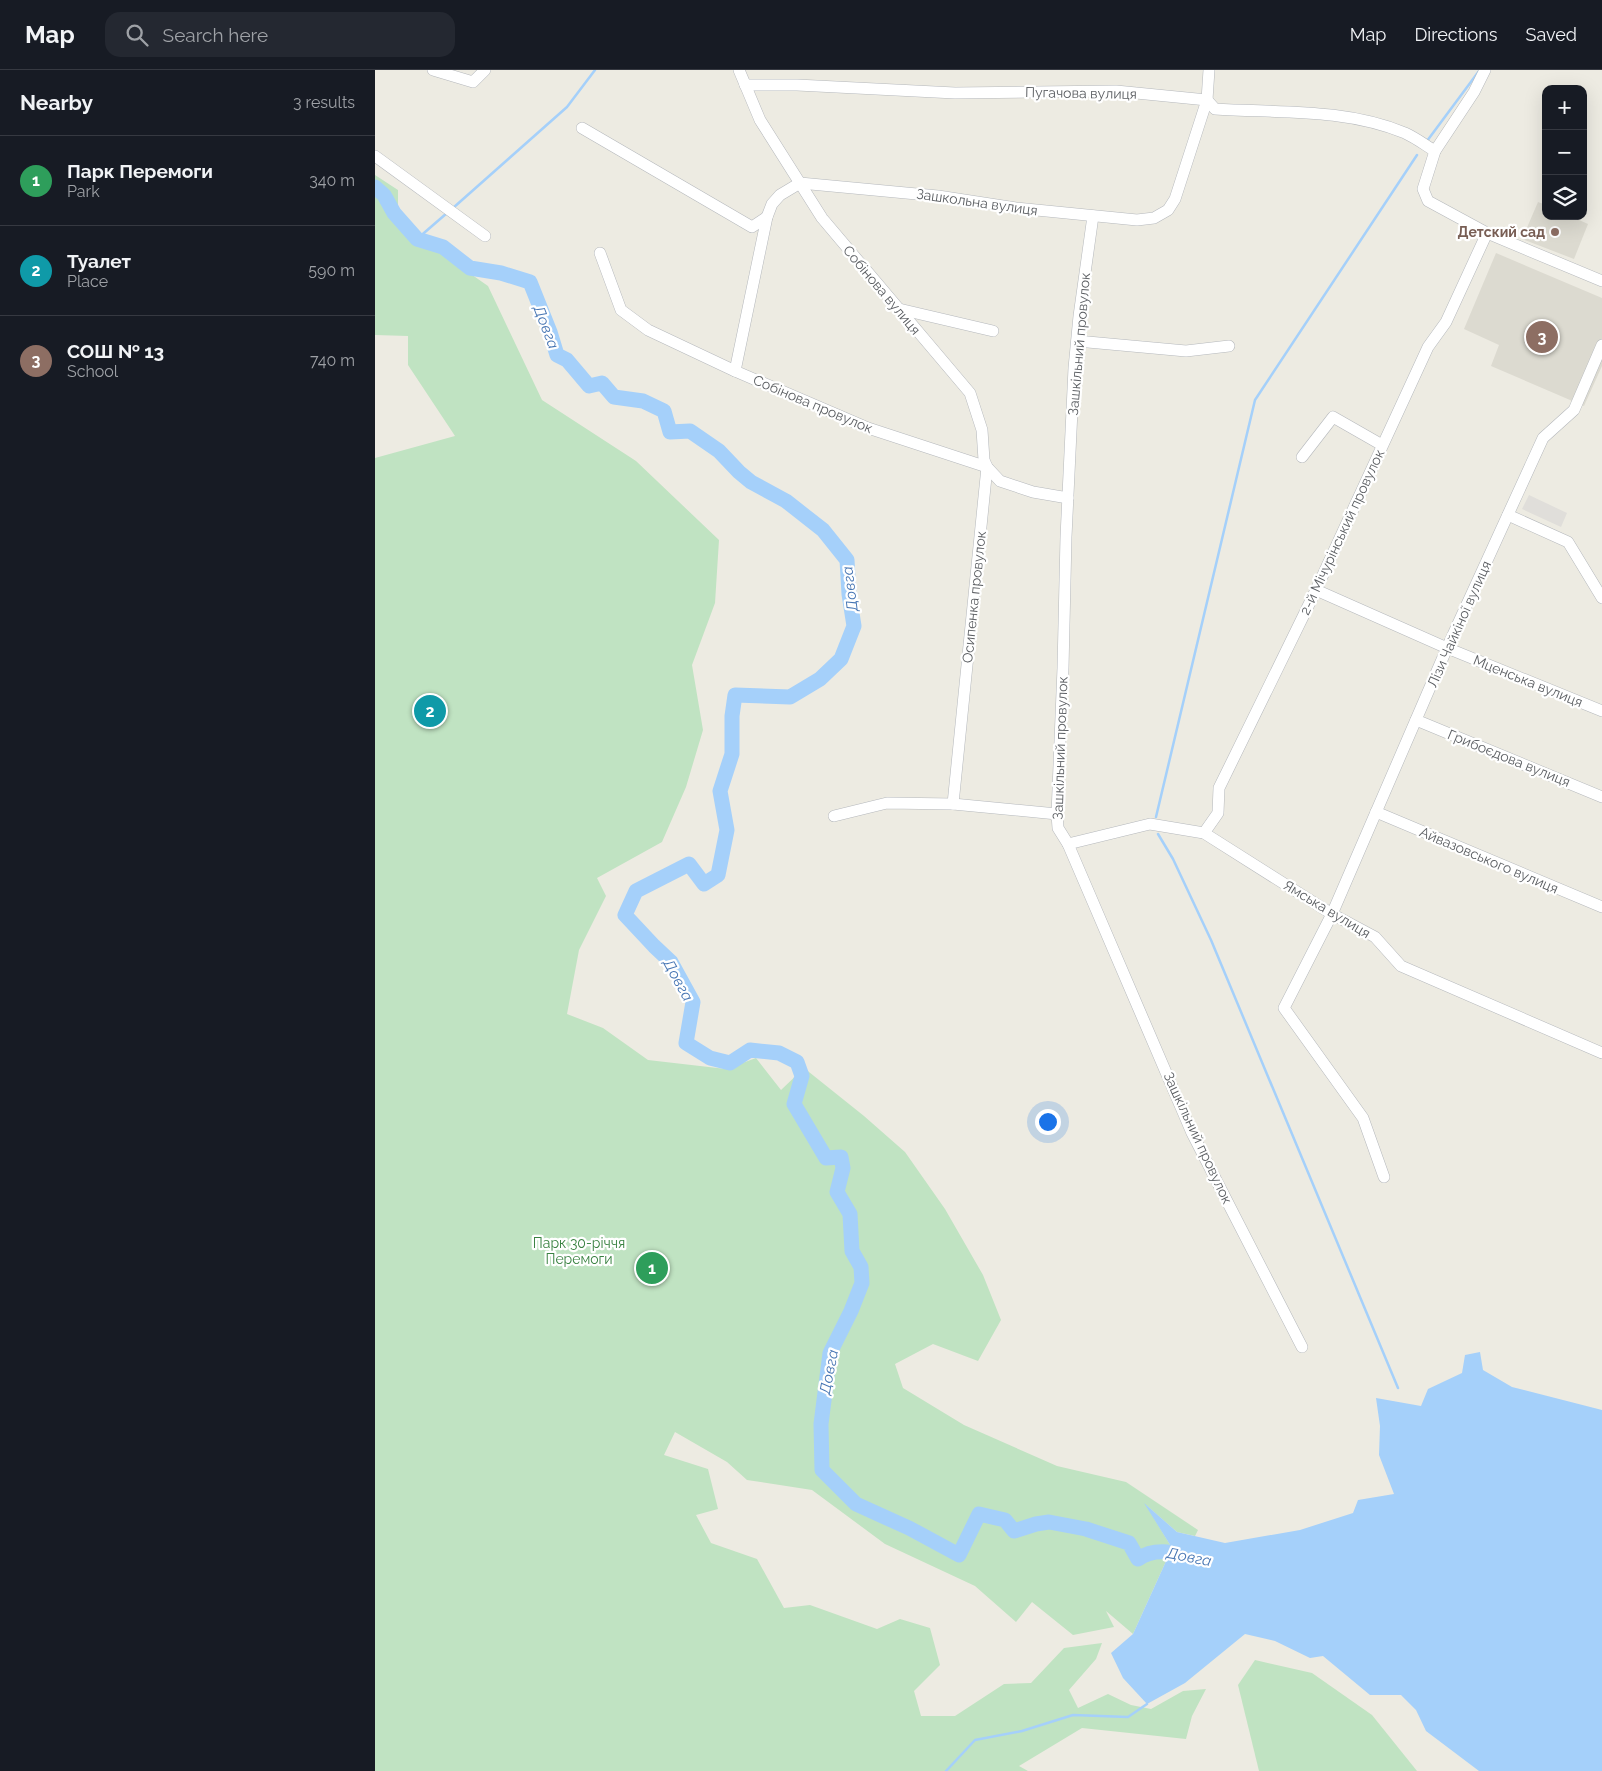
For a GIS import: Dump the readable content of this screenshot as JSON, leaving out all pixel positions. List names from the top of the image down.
{
  "streets": {
    "street": [
      "Пугачова вулиця",
      "Зашкольна вулиця",
      "Собінова вулиця",
      "Зашкільний провулок",
      "Собінова провулок",
      "2-й Мічурінський провулок",
      "Осипенка провулок",
      "Лізи Чайкіної вулиця",
      "Мценська вулиця",
      "Грибоєдова вулиця",
      "Айвазовського вулиця",
      "Ямська вулиця"
    ]
  },
  "crossings": [
    ["Пугачова вулиця", "Зашкольна вулиця"],
    ["Зашкольна вулиця", "Собінова вулиця"],
    ["Зашкольна вулиця", "Зашкільний провулок"],
    ["Собінова вулиця", "Осипенка провулок"],
    ["Зашкільний провулок", "Собінова провулок"],
    ["Зашкільний провулок", "Ямська вулиця"],
    ["Собінова провулок", "Осипенка провулок"],
    ["2-й Мічурінський провулок", "Мценська вулиця"],
    ["2-й Мічурінський провулок", "Ямська вулиця"],
    ["Лізи Чайкіної вулиця", "Мценська вулиця"],
    ["Лізи Чайкіної вулиця", "Грибоєдова вулиця"],
    ["Лізи Чайкіної вулиця", "Айвазовського вулиця"],
    ["Лізи Чайкіної вулиця", "Ямська вулиця"]
  ],
  "water": ["Довга"],
  "parks": ["Парк 30-річчя Перемоги"],
  "places": ["Детский сад"],
  "page": {
    "header": "Map",
    "search": "Search here",
    "nav": ["Map", "Directions", "Saved"],
    "heading": ["Nearby", "3 results"],
    "map_buttons": ["+", "−"],
    "list": [
      {
        "mark": "1",
        "name": "Парк Перемоги",
        "note": "Park",
        "value": "340 m"
      },
      {
        "mark": "2",
        "name": "Туалет",
        "note": "Place",
        "value": "590 m"
      },
      {
        "mark": "3",
        "name": "СОШ № 13",
        "note": "School",
        "value": "740 m"
      }
    ],
    "pins": ["3", "2", "1"]
  }
}
